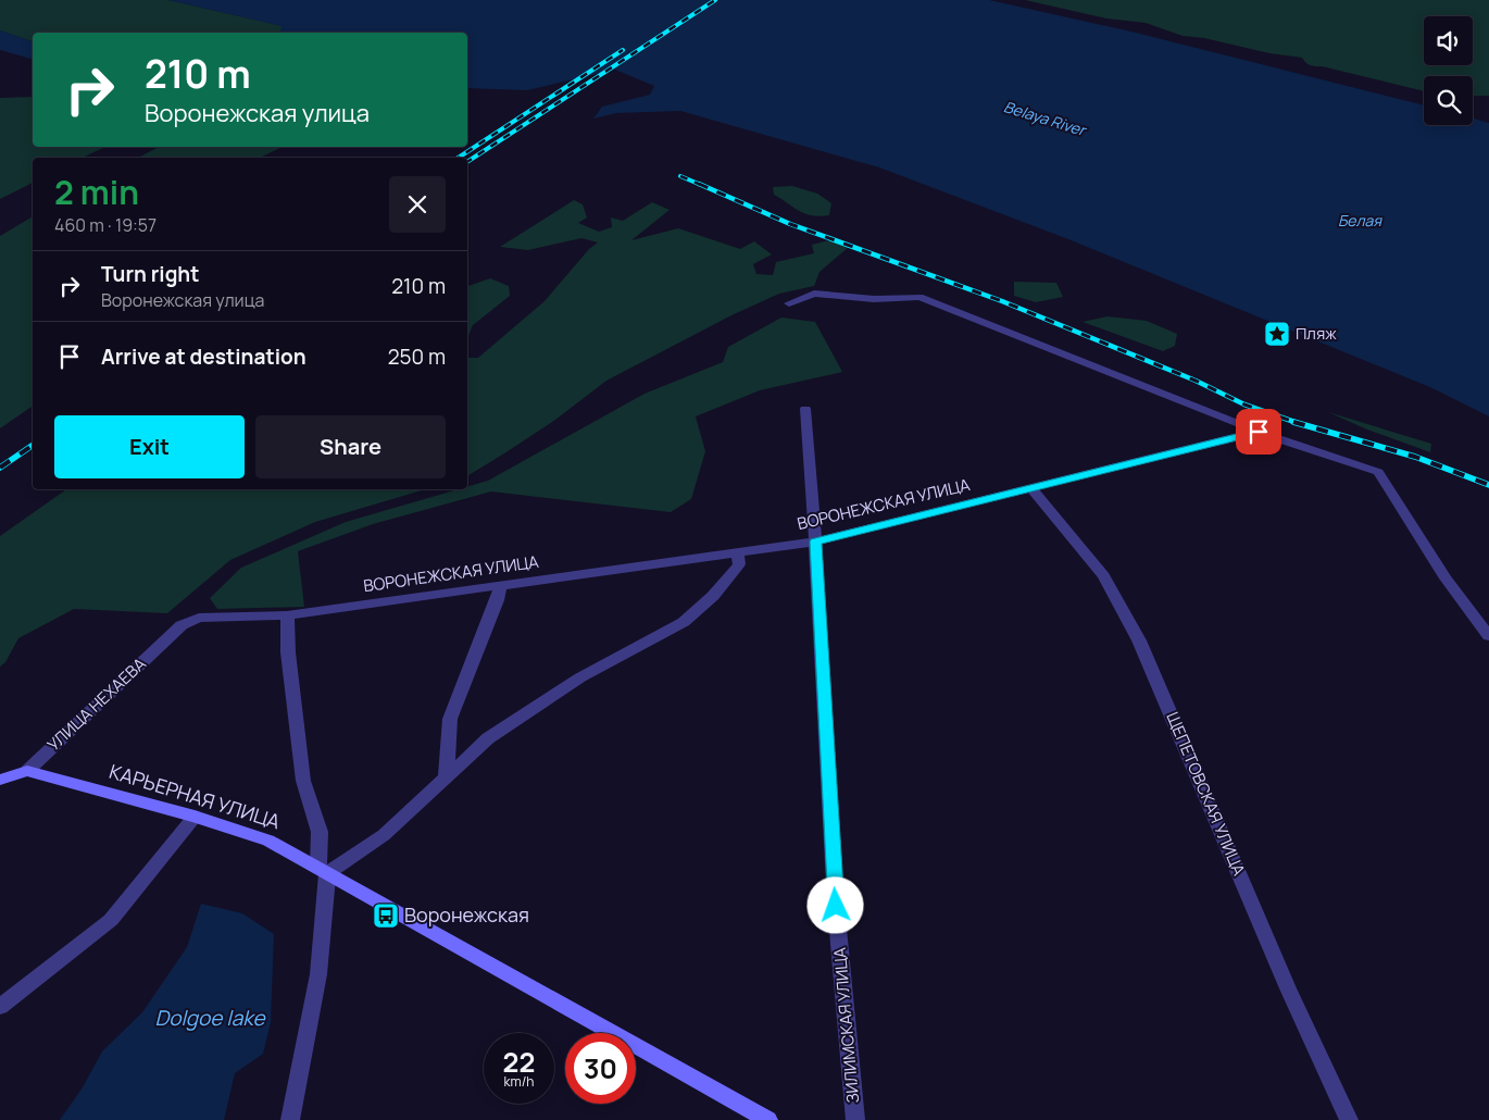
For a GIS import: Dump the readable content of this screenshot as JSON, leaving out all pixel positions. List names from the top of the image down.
{
  "streets": {
    "street": [
      "ВОРОНЕЖСКАЯ УЛИЦА",
      "УЛИЦА НЕХАЕВА",
      "ЩЕПЕТОВСКАЯ УЛИЦА",
      "КАРЬЕРНАЯ УЛИЦА",
      "ЗИЛИМСКАЯ УЛИЦА"
    ]
  },
  "crossings": [
    ["ВОРОНЕЖСКАЯ УЛИЦА", "УЛИЦА НЕХАЕВА"],
    ["ВОРОНЕЖСКАЯ УЛИЦА", "ЩЕПЕТОВСКАЯ УЛИЦА"],
    ["ВОРОНЕЖСКАЯ УЛИЦА", "ЗИЛИМСКАЯ УЛИЦА"],
    ["УЛИЦА НЕХАЕВА", "КАРЬЕРНАЯ УЛИЦА"]
  ],
  "water": ["Belaya River", "Белая", "Dolgoe lake"],
  "places": {
    "place": ["Пляж"],
    "bus stop": ["Воронежская"]
  },
  "page": {
    "turn": ["210 m", "Воронежская улица"],
    "heading": ["2 min", "460 m · 19:57"],
    "list": [
      {
        "name": "Turn right",
        "note": "Воронежская улица",
        "value": "210 m"
      },
      {
        "name": "Arrive at destination",
        "value": "250 m"
      }
    ],
    "buttons": ["Exit", "Share"],
    "speed": "22 km/h",
    "limit": "30"
  }
}
